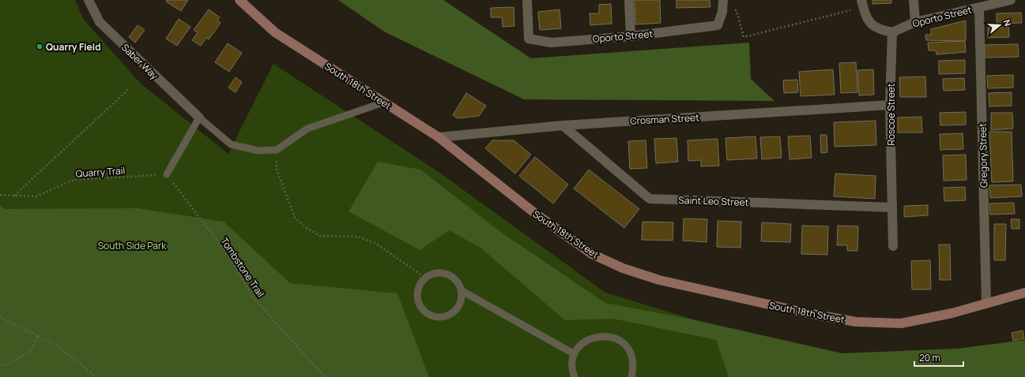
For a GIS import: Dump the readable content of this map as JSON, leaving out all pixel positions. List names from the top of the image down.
{
  "streets": {
    "main road": ["South 18th Street"],
    "street": [
      "Oporto Street",
      "Saber Way",
      "Roscoe Street",
      "Crosman Street",
      "Gregory Street",
      "Saint Leo Street"
    ],
    "path": ["Quarry Trail", "Tombstone Trail"]
  },
  "crossings": [
    ["Oporto Street", "Roscoe Street"],
    ["Oporto Street", "Gregory Street"],
    ["South 18th Street", "Crosman Street"],
    ["South 18th Street", "Gregory Street"],
    ["Roscoe Street", "Crosman Street"],
    ["Roscoe Street", "Saint Leo Street"],
    ["Crosman Street", "Saint Leo Street"],
    ["Quarry Trail", "Tombstone Trail"]
  ],
  "parks": ["South Side Park"],
  "places": ["Quarry Field"],
  "scale_bar": "20 m",
  "north": "right"
}
